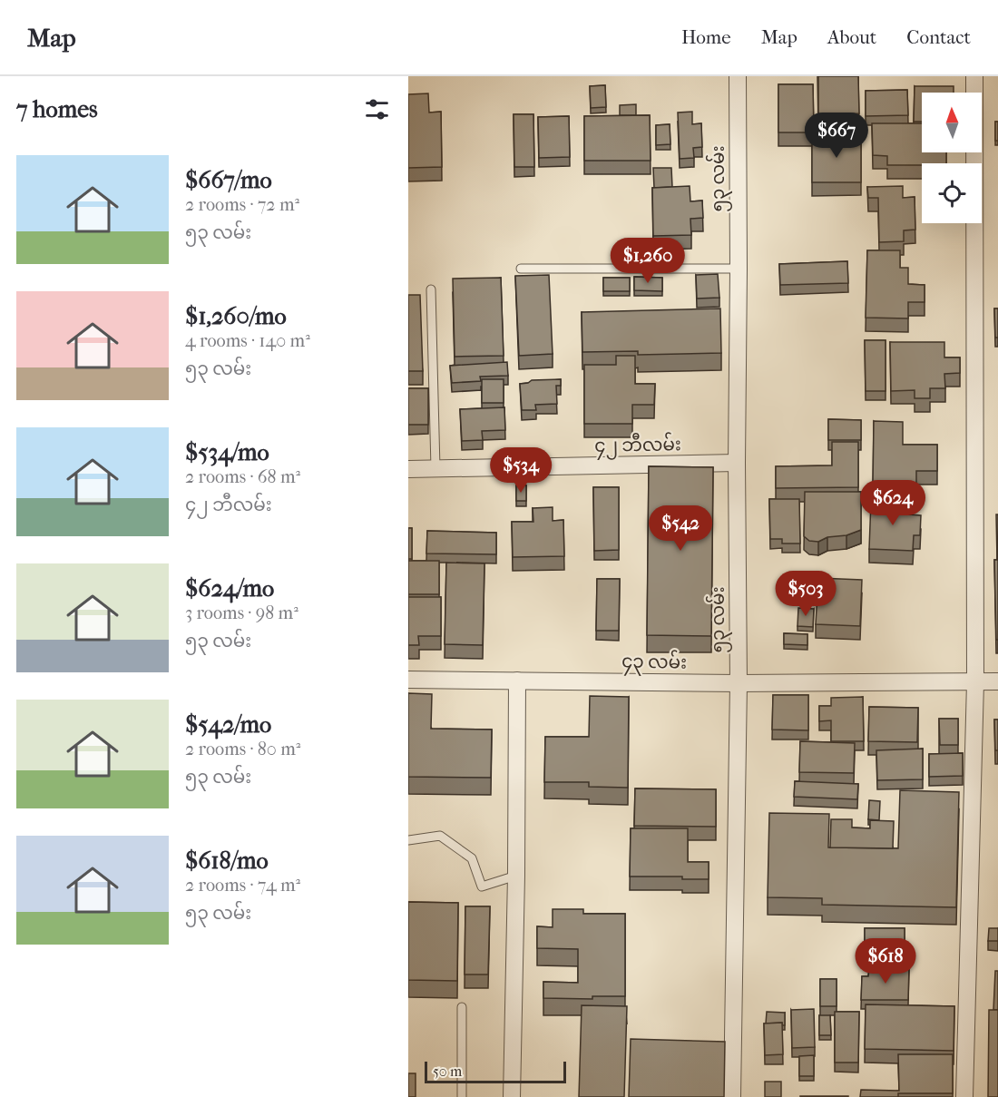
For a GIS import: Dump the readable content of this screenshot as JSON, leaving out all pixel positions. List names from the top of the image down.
{
  "streets": {
    "street": ["၅၃ လမ်း", "၄၂ ဘီလမ်း", "၄၃ လမ်း"]
  },
  "crossings": [
    ["၅၃ လမ်း", "၄၂ ဘီလမ်း"],
    ["၅၃ လမ်း", "၄၃ လမ်း"]
  ],
  "scale_bar": "50 m",
  "north": "top",
  "page": {
    "header": "Map",
    "nav": [
      "Home",
      "Map",
      "About",
      "Contact"
    ],
    "heading": "7 homes",
    "price": [
      "$667",
      "$1,260",
      "$534",
      "$624",
      "$542",
      "$503",
      "$618"
    ],
    "list": [
      {
        "name": "$667/mo",
        "note": "2 rooms · 72 m² · ၅၃ လမ်း"
      },
      {
        "name": "$1,260/mo",
        "note": "4 rooms · 140 m² · ၅၃ လမ်း"
      },
      {
        "name": "$534/mo",
        "note": "2 rooms · 68 m² · ၄၂ ဘီလမ်း"
      },
      {
        "name": "$624/mo",
        "note": "3 rooms · 98 m² · ၅၃ လမ်း"
      },
      {
        "name": "$542/mo",
        "note": "2 rooms · 80 m² · ၅၃ လမ်း"
      },
      {
        "name": "$618/mo",
        "note": "2 rooms · 74 m² · ၅၃ လမ်း"
      }
    ],
    "scale": "50 m"
  }
}
